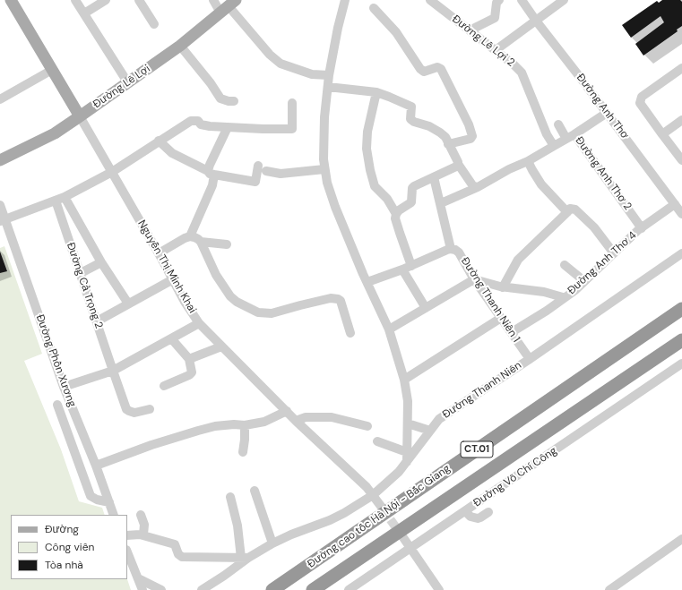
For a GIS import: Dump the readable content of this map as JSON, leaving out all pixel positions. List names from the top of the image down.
{
  "streets": {
    "highway": ["CT.01", "Đường cao tốc Hà Nội - Bắc Giang"],
    "main road": ["Đường Lê Lợi", "Nguyễn Thị Minh Khai"],
    "street": [
      "Đường Lê Lợi 2",
      "Đường Anh Thơ",
      "Đường Anh Thơ 2",
      "Đường Anh Thơ 4",
      "Đường Cả Trọng 2",
      "Đường Thanh Niên 1",
      "Đường Phồn Xương",
      "Đường Thanh Niên",
      "Đường Võ Chí Công"
    ]
  },
  "crossings": [
    ["Đường Lê Lợi", "Nguyễn Thị Minh Khai"],
    ["Đường Anh Thơ", "Đường Anh Thơ 2"],
    ["Đường Anh Thơ", "Đường Anh Thơ 4"],
    ["Đường Anh Thơ 2", "Đường Anh Thơ 4"],
    ["Đường Anh Thơ 4", "Đường Thanh Niên 1"],
    ["Nguyễn Thị Minh Khai", "Đường Thanh Niên"],
    ["Đường Thanh Niên 1", "Đường Thanh Niên"]
  ],
  "legend": ["Đường", "Công viên", "Tòa nhà"]
}
